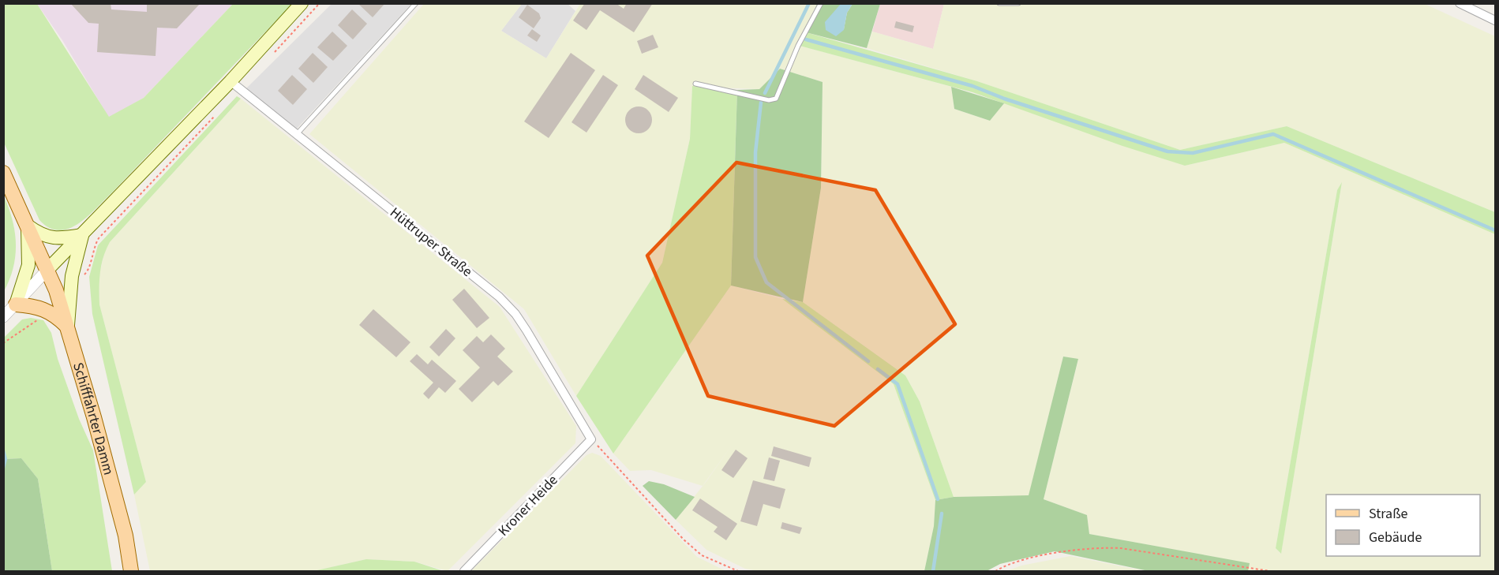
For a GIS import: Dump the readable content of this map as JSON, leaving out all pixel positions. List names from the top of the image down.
{
  "streets": {
    "main road": ["Schifffahrter Damm"],
    "street": ["Hüttruper Straße", "Kroner Heide"]
  },
  "crossings": [
    ["Hüttruper Straße", "Kroner Heide"]
  ],
  "legend": ["Straße", "Gebäude"]
}
